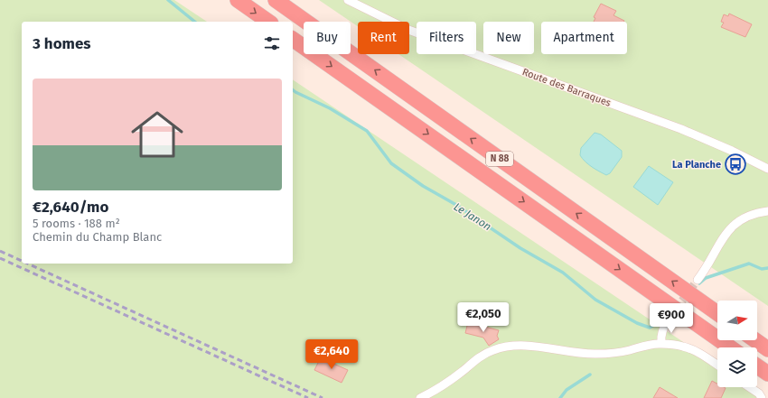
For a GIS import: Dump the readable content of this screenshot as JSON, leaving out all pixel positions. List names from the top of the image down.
{
  "streets": {
    "highway": ["N 88"],
    "street": ["Route des Barraques"]
  },
  "water": ["Le Janon"],
  "places": {
    "bus stop": ["La Planche"]
  },
  "north": "right",
  "page": {
    "chip": [
      "Buy",
      "Rent",
      "Filters",
      "New",
      "Apartment"
    ],
    "heading": "3 homes",
    "list": [
      {
        "name": "€2,640/mo",
        "note": "5 rooms · 188 m² · Chemin du Champ Blanc"
      }
    ],
    "price": ["€2,050", "€900", "€2,640"]
  }
}
